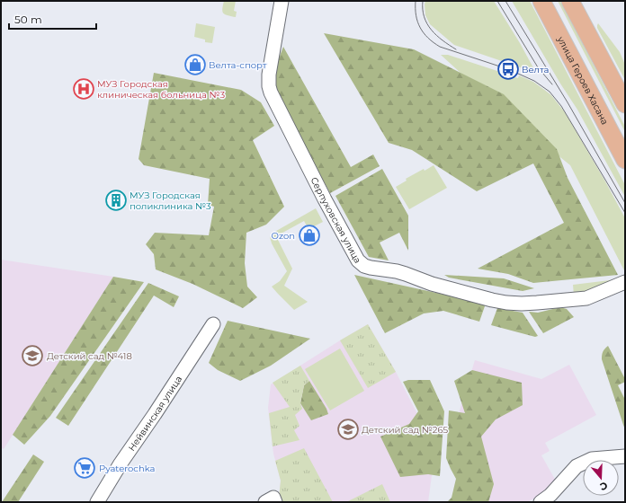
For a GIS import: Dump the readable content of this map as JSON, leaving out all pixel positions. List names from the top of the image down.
{
  "streets": {
    "main road": ["улица Героев Хасана"],
    "street": ["Серпуховская улица", "Нейвинская улица"]
  },
  "places": {
    "shop": ["Велта-спорт", "Ozon"],
    "bus stop": ["Велта"],
    "hospital": ["МУЗ Городская клиническая больница №3"],
    "building": ["МУЗ Городская поликлиника №3"],
    "school or university": ["Детский сад №418", "Детский сад №265"],
    "supermarket": ["Pyaterochka"]
  },
  "scale_bar": "50 m",
  "north": "bottom"
}
